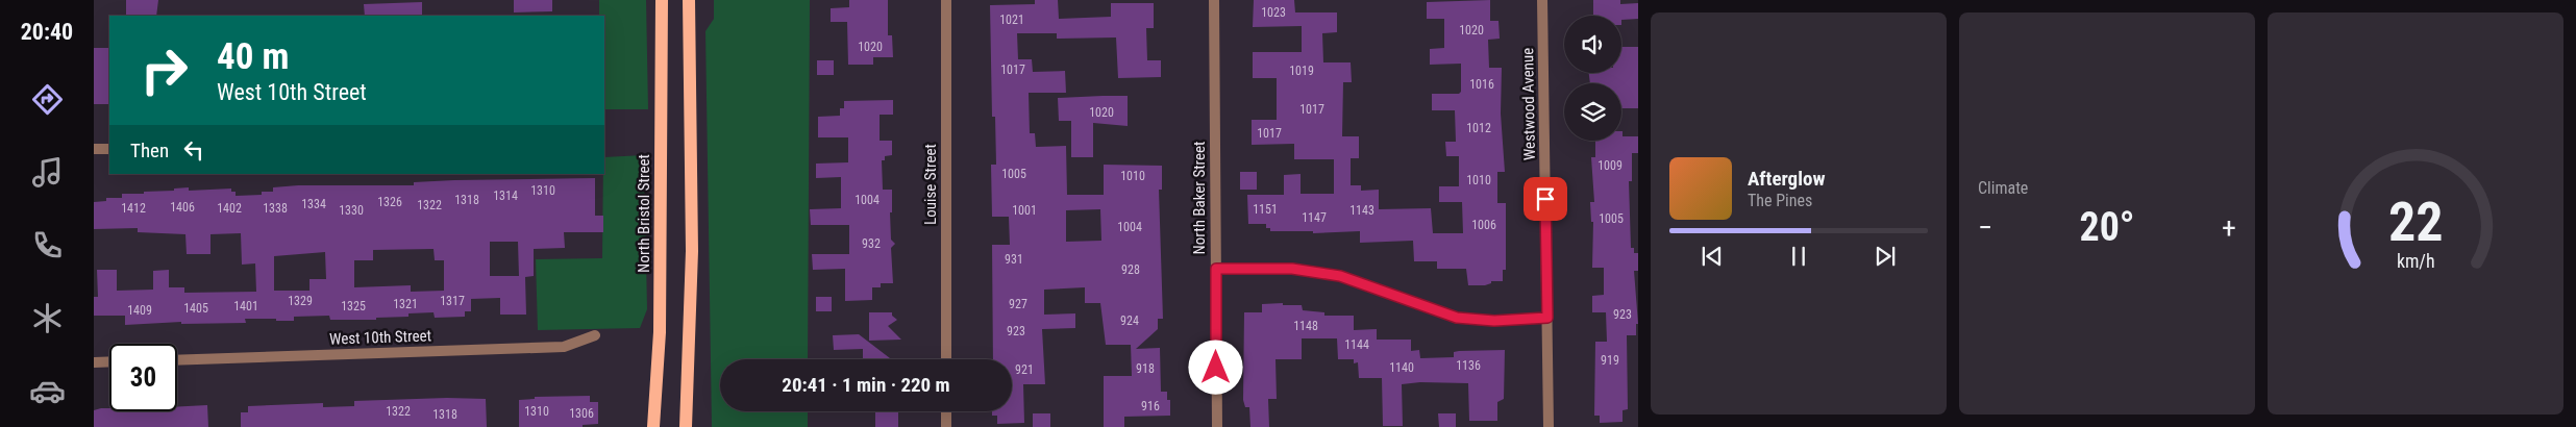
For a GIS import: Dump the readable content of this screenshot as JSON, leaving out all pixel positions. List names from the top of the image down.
{
  "streets": {
    "main road": ["North Bristol Street"],
    "street": [
      "Westwood Avenue",
      "Louise Street",
      "North Baker Street",
      "West 10th Street"
    ]
  },
  "house_numbers": [
    "1023",
    "1021",
    "1020",
    "1020",
    "1017",
    "1019",
    "1016",
    "1017",
    "1020",
    "1012",
    "1017",
    "1009",
    "1005",
    "1010",
    "1010",
    "1310",
    "1314",
    "1318",
    "1004",
    "1326",
    "1334",
    "1322",
    "1406",
    "1412",
    "1402",
    "1338",
    "1151",
    "1330",
    "1001",
    "1143",
    "1147",
    "1005",
    "1006",
    "1004",
    "932",
    "931",
    "928",
    "1329",
    "1317",
    "1321",
    "927",
    "1401",
    "1325",
    "1405",
    "1409",
    "923",
    "924",
    "1148",
    "923",
    "1144",
    "919",
    "1136",
    "1140",
    "918",
    "921",
    "916",
    "1322",
    "1310",
    "1306",
    "1318"
  ],
  "page": {
    "tabs": "20:40",
    "tile": "Climate",
    "turn": ["40 m", "West 10th Street"],
    "then": "Then",
    "song": ["Afterglow", "The Pines"],
    "heat": ["−", "20°", "+"],
    "limit": "30",
    "trip": "20:41 · 1 min · 220 m",
    "gauge": ["22", "km/h"]
  }
}
